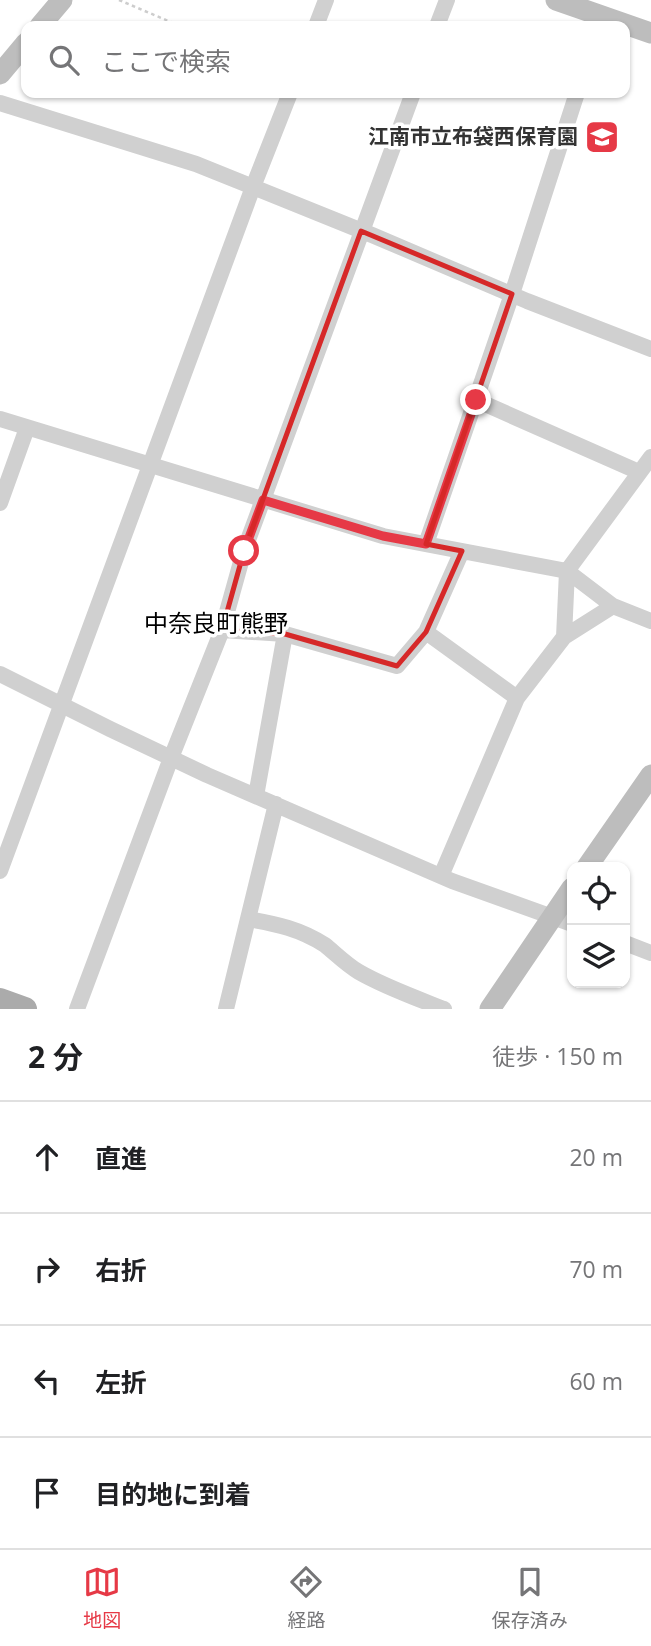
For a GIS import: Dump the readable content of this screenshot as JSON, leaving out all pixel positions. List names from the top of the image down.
{
  "districts": ["中奈良町熊野"],
  "places": {
    "school or university": ["江南市立布袋西保育園"]
  },
  "page": {
    "search": "ここで検索",
    "heading": ["2 分", "徒歩 · 150 m"],
    "list": [
      ["直進", "20 m"],
      ["右折", "70 m"],
      ["左折", "60 m"],
      "目的地に到着"
    ],
    "nav": ["地図", "経路", "保存済み"]
  }
}
